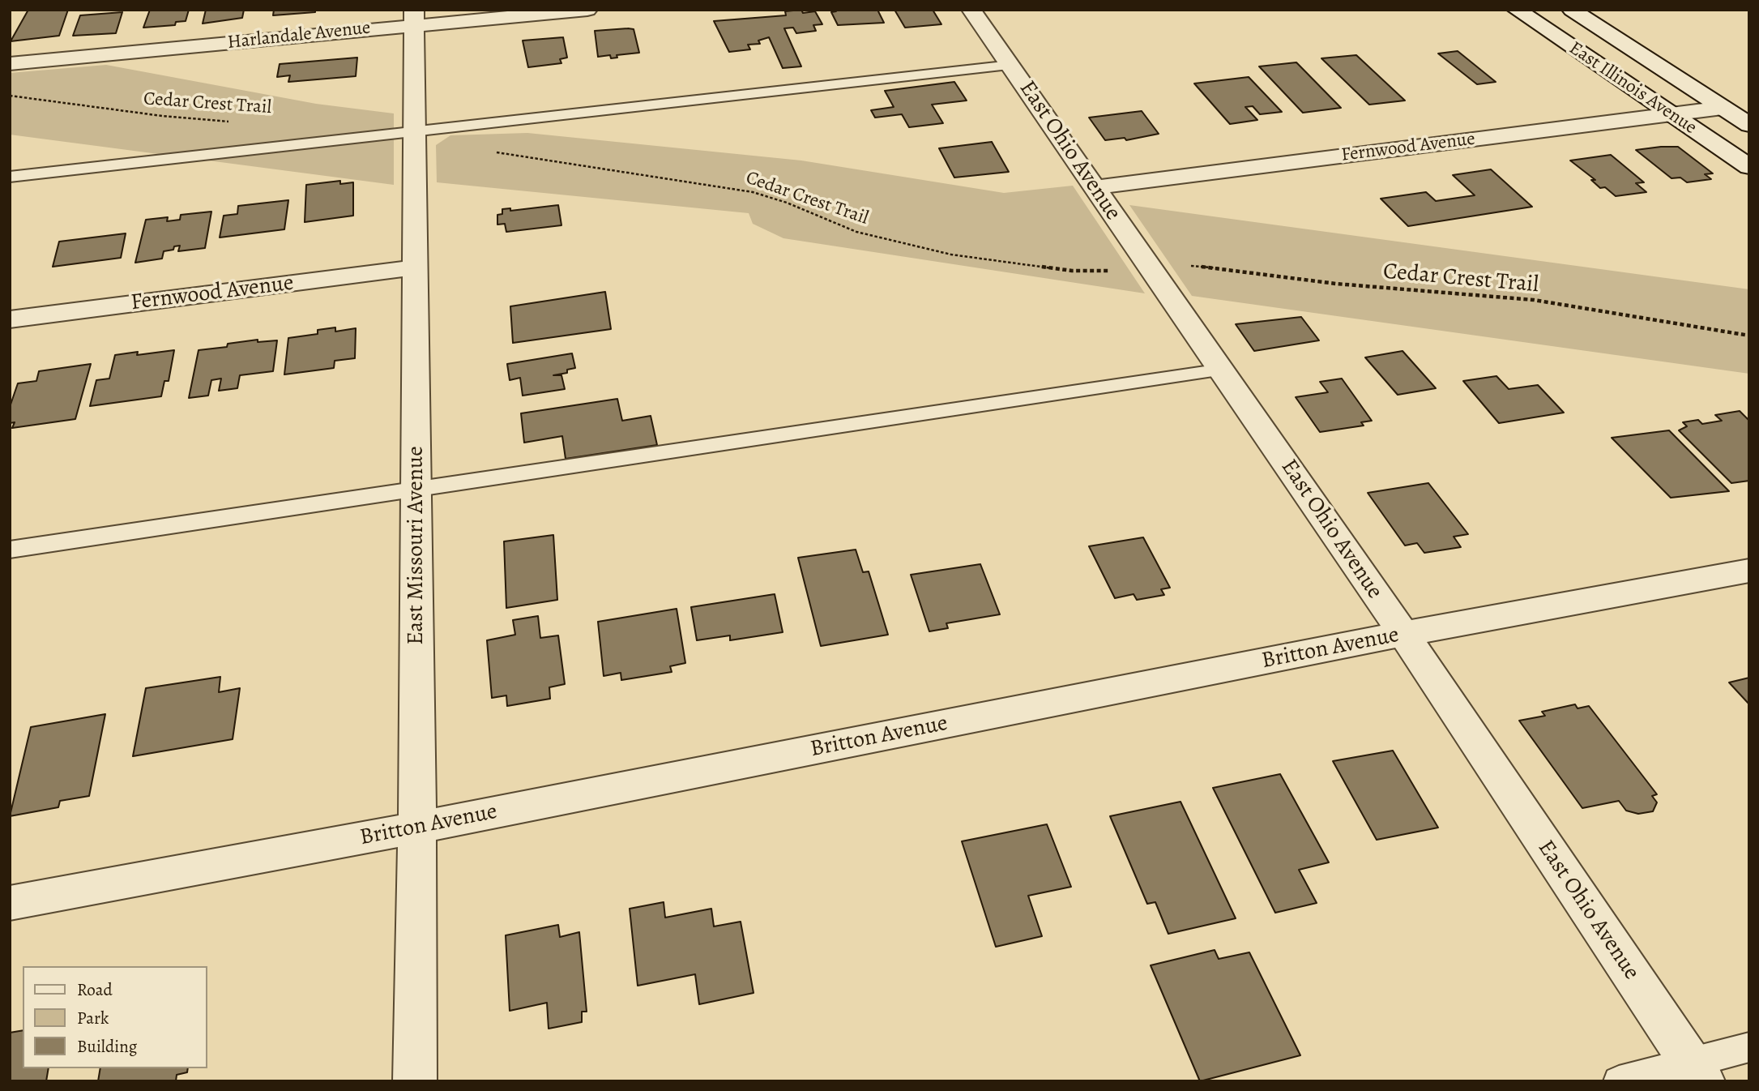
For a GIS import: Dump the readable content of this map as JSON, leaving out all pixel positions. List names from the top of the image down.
{
  "streets": {
    "street": [
      "Harlandale Avenue",
      "East Illinois Avenue",
      "Fernwood Avenue",
      "East Ohio Avenue",
      "East Missouri Avenue",
      "Britton Avenue"
    ],
    "path": ["Cedar Crest Trail"]
  },
  "crossings": [
    ["Harlandale Avenue", "East Missouri Avenue"],
    ["East Illinois Avenue", "Fernwood Avenue"],
    ["Fernwood Avenue", "East Ohio Avenue"],
    ["Fernwood Avenue", "East Missouri Avenue"],
    ["East Ohio Avenue", "Britton Avenue"],
    ["East Missouri Avenue", "Britton Avenue"]
  ],
  "legend": ["Road", "Park", "Building"]
}
